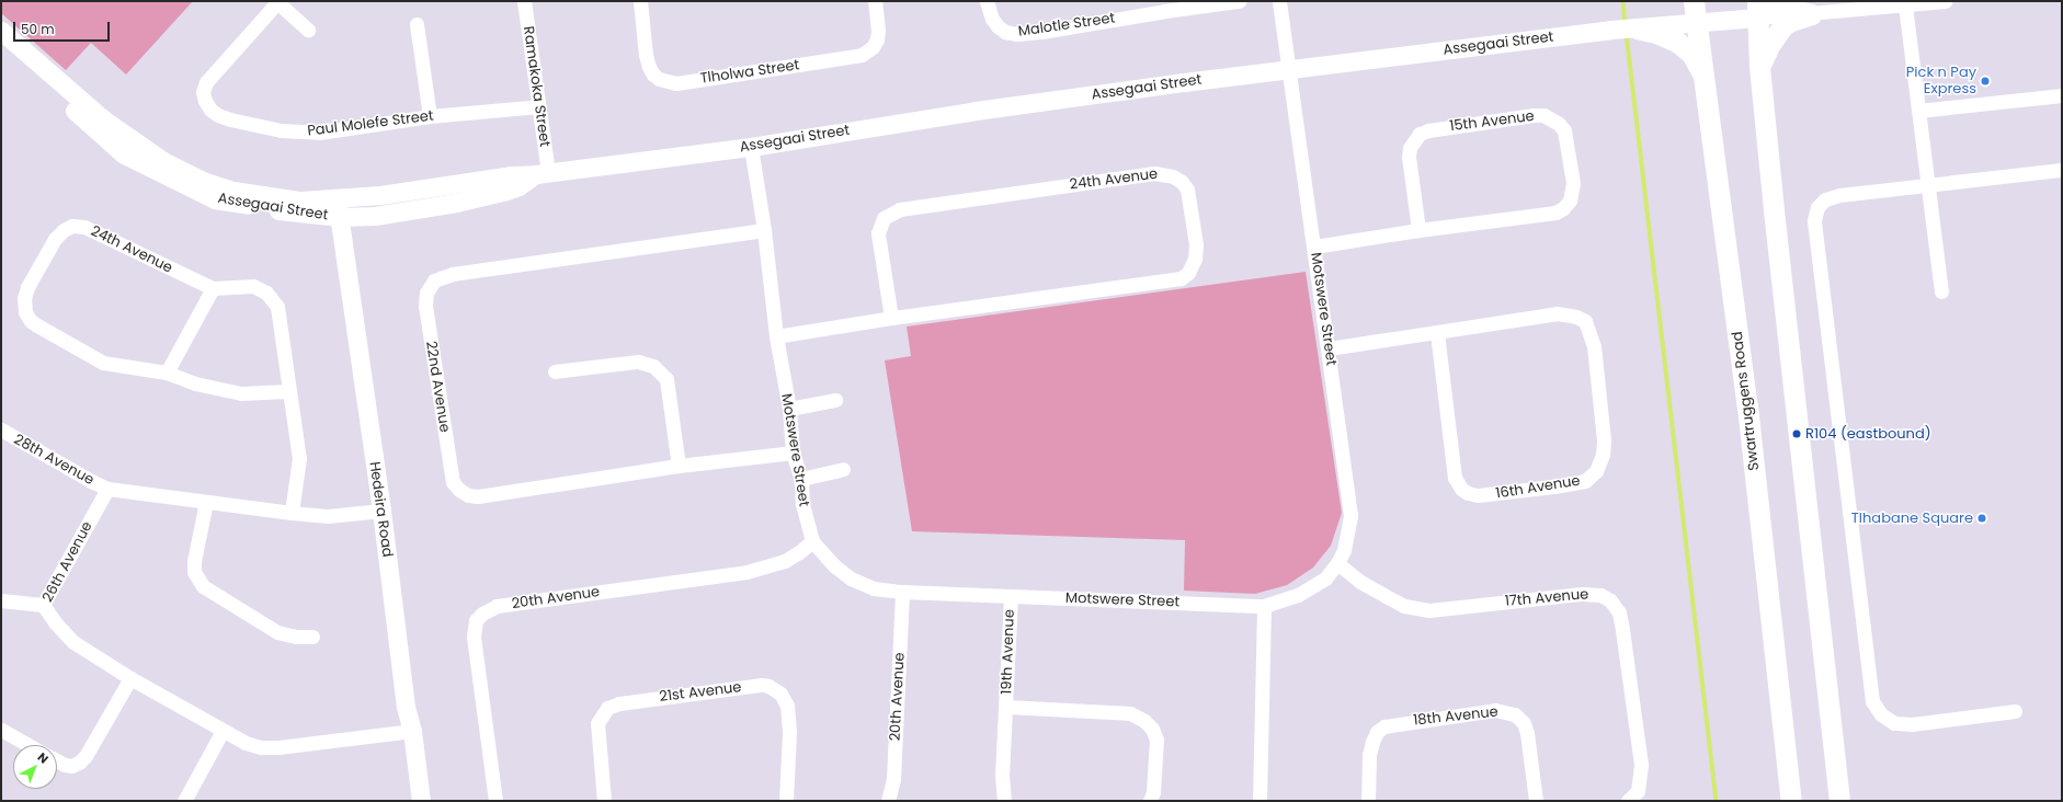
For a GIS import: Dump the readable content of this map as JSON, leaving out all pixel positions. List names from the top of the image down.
{
  "streets": {
    "main road": ["Swartruggens Road"],
    "street": [
      "Malotle Street",
      "Assegaai Street",
      "Tlholwa Street",
      "Ramakoka Street",
      "15th Avenue",
      "Paul Molefe Street",
      "24th Avenue",
      "Motswere Street",
      "22nd Avenue",
      "28th Avenue",
      "16th Avenue",
      "Hedeira Road",
      "26th Avenue",
      "20th Avenue",
      "17th Avenue",
      "19th Avenue",
      "21st Avenue",
      "18th Avenue"
    ]
  },
  "crossings": [
    ["Assegaai Street", "Ramakoka Street"],
    ["Assegaai Street", "Motswere Street"],
    ["Assegaai Street", "Swartruggens Road"],
    ["Assegaai Street", "Hedeira Road"],
    ["Ramakoka Street", "Paul Molefe Street"],
    ["15th Avenue", "Motswere Street"],
    ["24th Avenue", "Motswere Street"],
    ["Motswere Street", "22nd Avenue"],
    ["Motswere Street", "16th Avenue"],
    ["Motswere Street", "20th Avenue"],
    ["Motswere Street", "17th Avenue"],
    ["Motswere Street", "19th Avenue"],
    ["28th Avenue", "26th Avenue"],
    ["Hedeira Road", "26th Avenue"]
  ],
  "places": ["Pick n Pay Express", "R104 (eastbound)", "Tlhabane Square"],
  "scale_bar": "50 m",
  "north": "top right"
}
